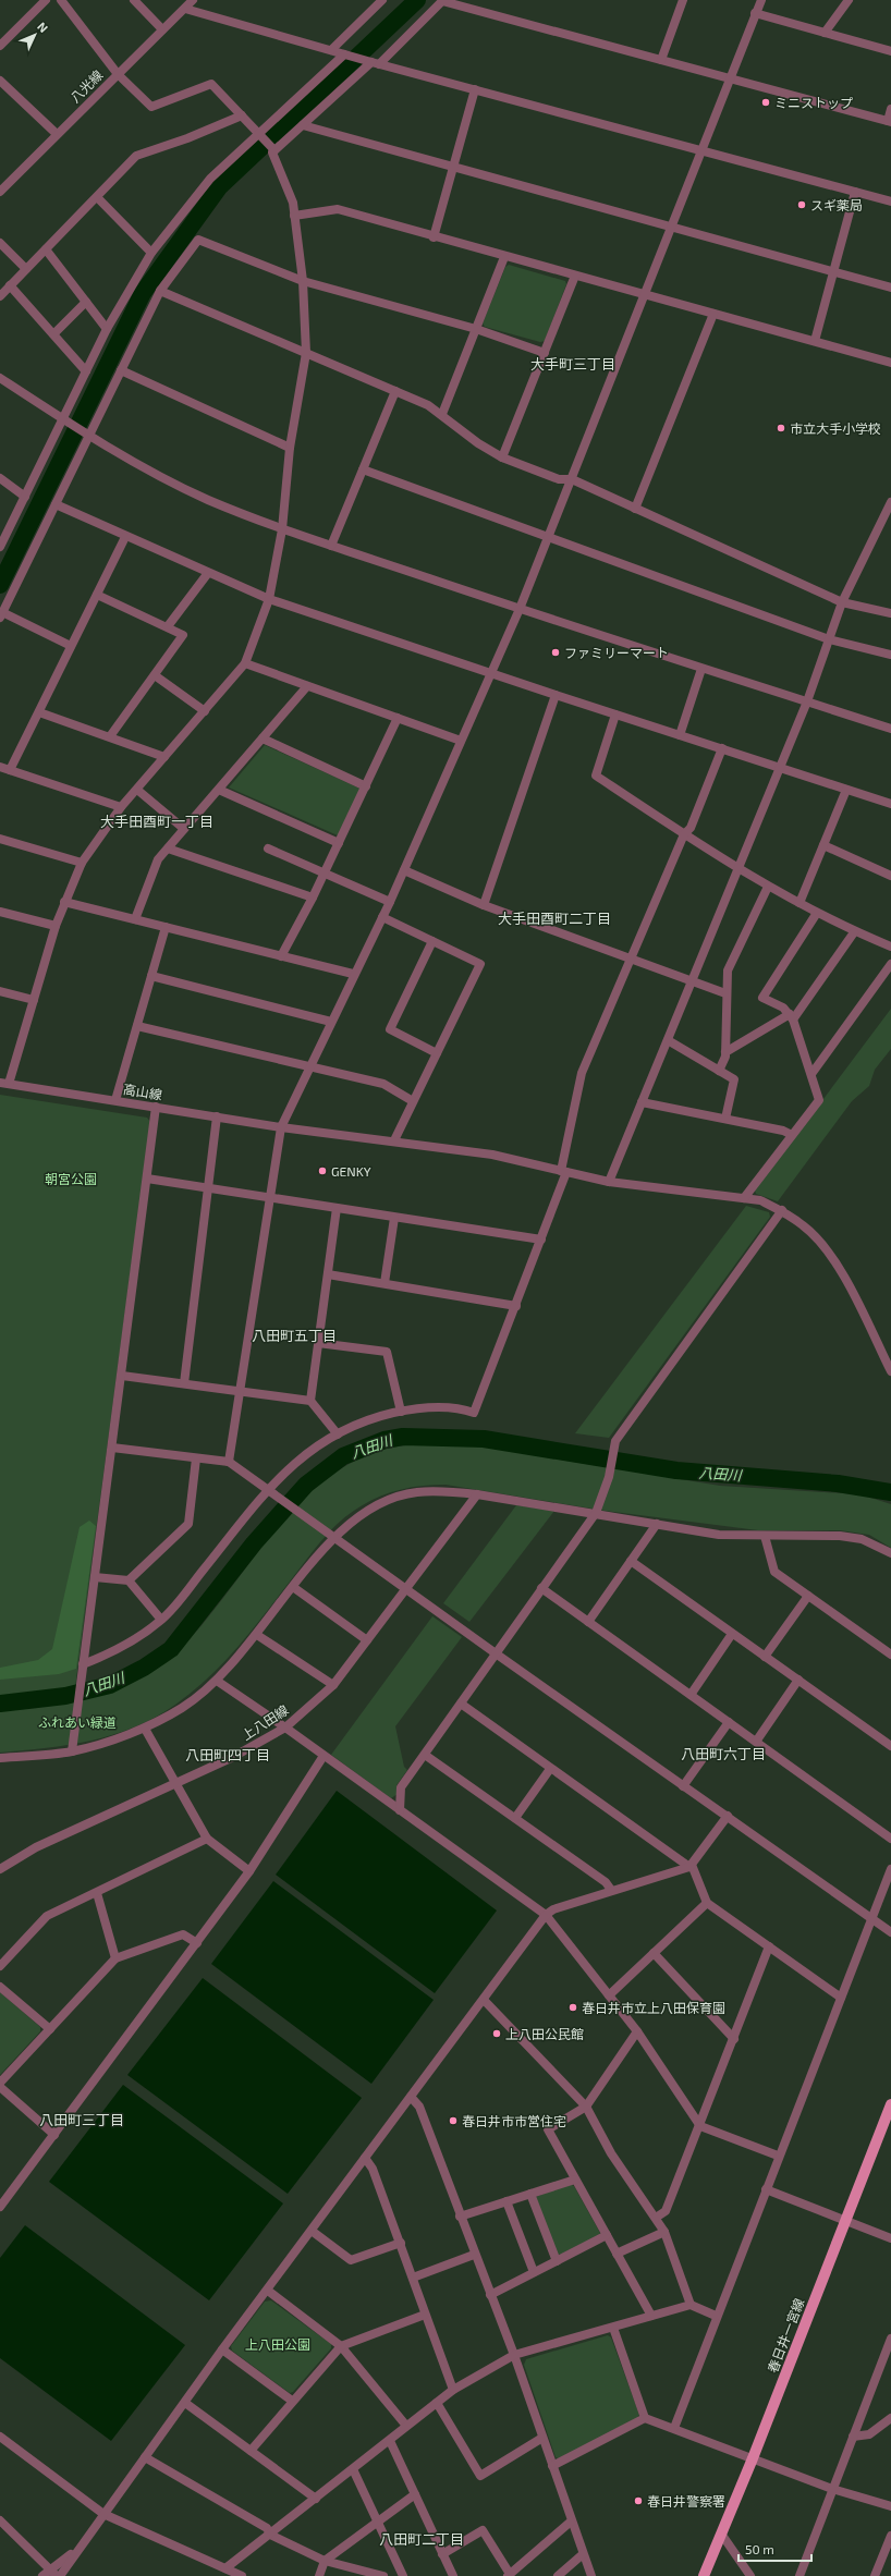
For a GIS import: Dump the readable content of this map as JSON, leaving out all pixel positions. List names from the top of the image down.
{
  "streets": {
    "main road": ["春日井一宮線"],
    "street": ["八光線", "高山線", "上八田線"]
  },
  "districts": [
    "大手町三丁目",
    "大手田酉町一丁目",
    "大手田酉町二丁目",
    "八田町五丁目",
    "八田町六丁目",
    "八田町四丁目",
    "八田町三丁目",
    "八田町二丁目"
  ],
  "water": ["八田川"],
  "parks": ["朝宮公園", "ふれあい緑道", "上八田公園"],
  "places": [
    "ミニストップ",
    "スギ薬局",
    "市立大手小学校",
    "ファミリーマート",
    "GENKY",
    "春日井市立上八田保育園",
    "上八田公民館",
    "春日井市市営住宅",
    "春日井警察署"
  ],
  "scale_bar": "50 m",
  "north": "top right"
}
